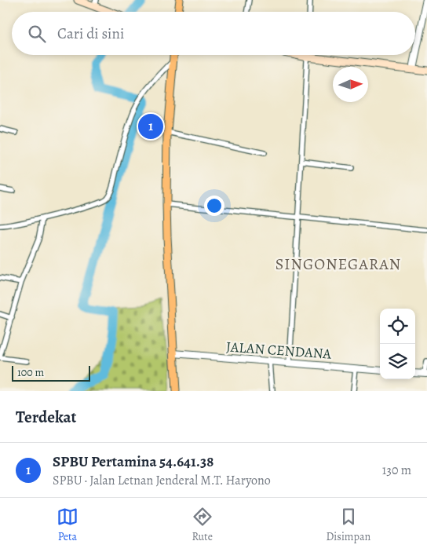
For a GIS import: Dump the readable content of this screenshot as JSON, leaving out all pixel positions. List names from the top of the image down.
{
  "streets": {
    "street": ["JALAN CENDANA"]
  },
  "districts": ["SINGONEGARAN"],
  "scale_bar": "100 m",
  "north": "right",
  "page": {
    "search": "Cari di sini",
    "pins": "1",
    "scale": "100 m",
    "heading": "Terdekat",
    "list": [
      {
        "mark": "1",
        "name": "SPBU Pertamina 54.641.38",
        "note": "SPBU · Jalan Letnan Jenderal M.T. Haryono",
        "value": "130 m"
      }
    ],
    "nav": ["Peta", "Rute", "Disimpan"]
  }
}
